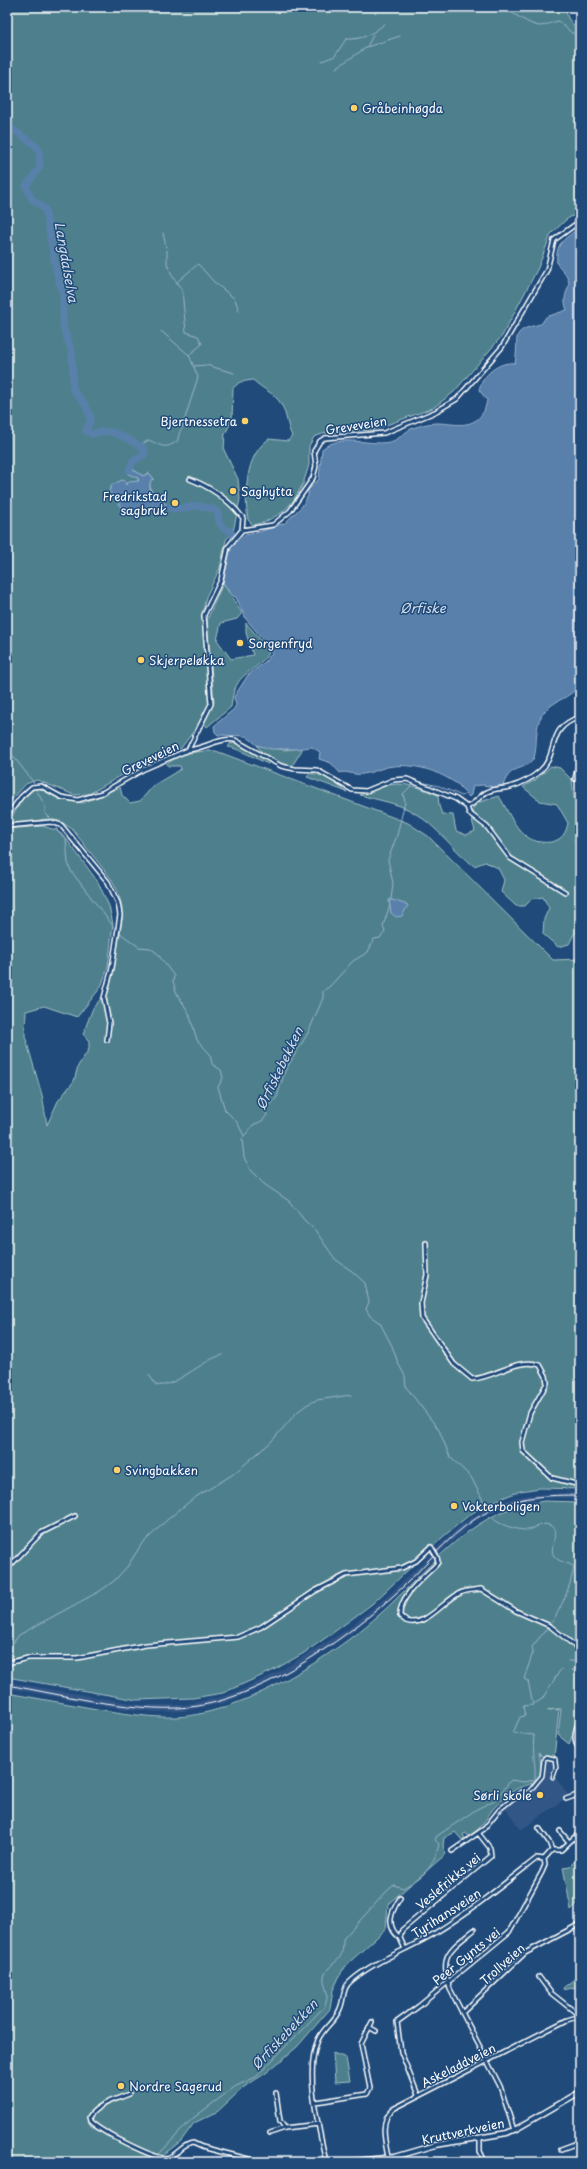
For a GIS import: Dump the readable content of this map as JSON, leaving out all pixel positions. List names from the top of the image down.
{
  "streets": {
    "street": [
      "Greveveien",
      "Veslefrikks vei",
      "Tyrihansveien",
      "Peer Gynts vei",
      "Trollveien",
      "Askeladdveien",
      "Kruttverkveien"
    ]
  },
  "crossings": [
    ["Veslefrikks vei", "Tyrihansveien"],
    ["Tyrihansveien", "Peer Gynts vei"],
    ["Peer Gynts vei", "Askeladdveien"],
    ["Askeladdveien", "Kruttverkveien"]
  ],
  "water": ["Langdalselva", "Ørfiske", "Ørfiskebekken"],
  "places": [
    "Gråbeinhøgda",
    "Bjertnessetra",
    "Saghytta",
    "Fredrikstad sagbruk",
    "Sorgenfryd",
    "Skjerpeløkka",
    "Svingbakken",
    "Vokterboligen",
    "Sørli skole",
    "Nordre Sagerud"
  ]
}
